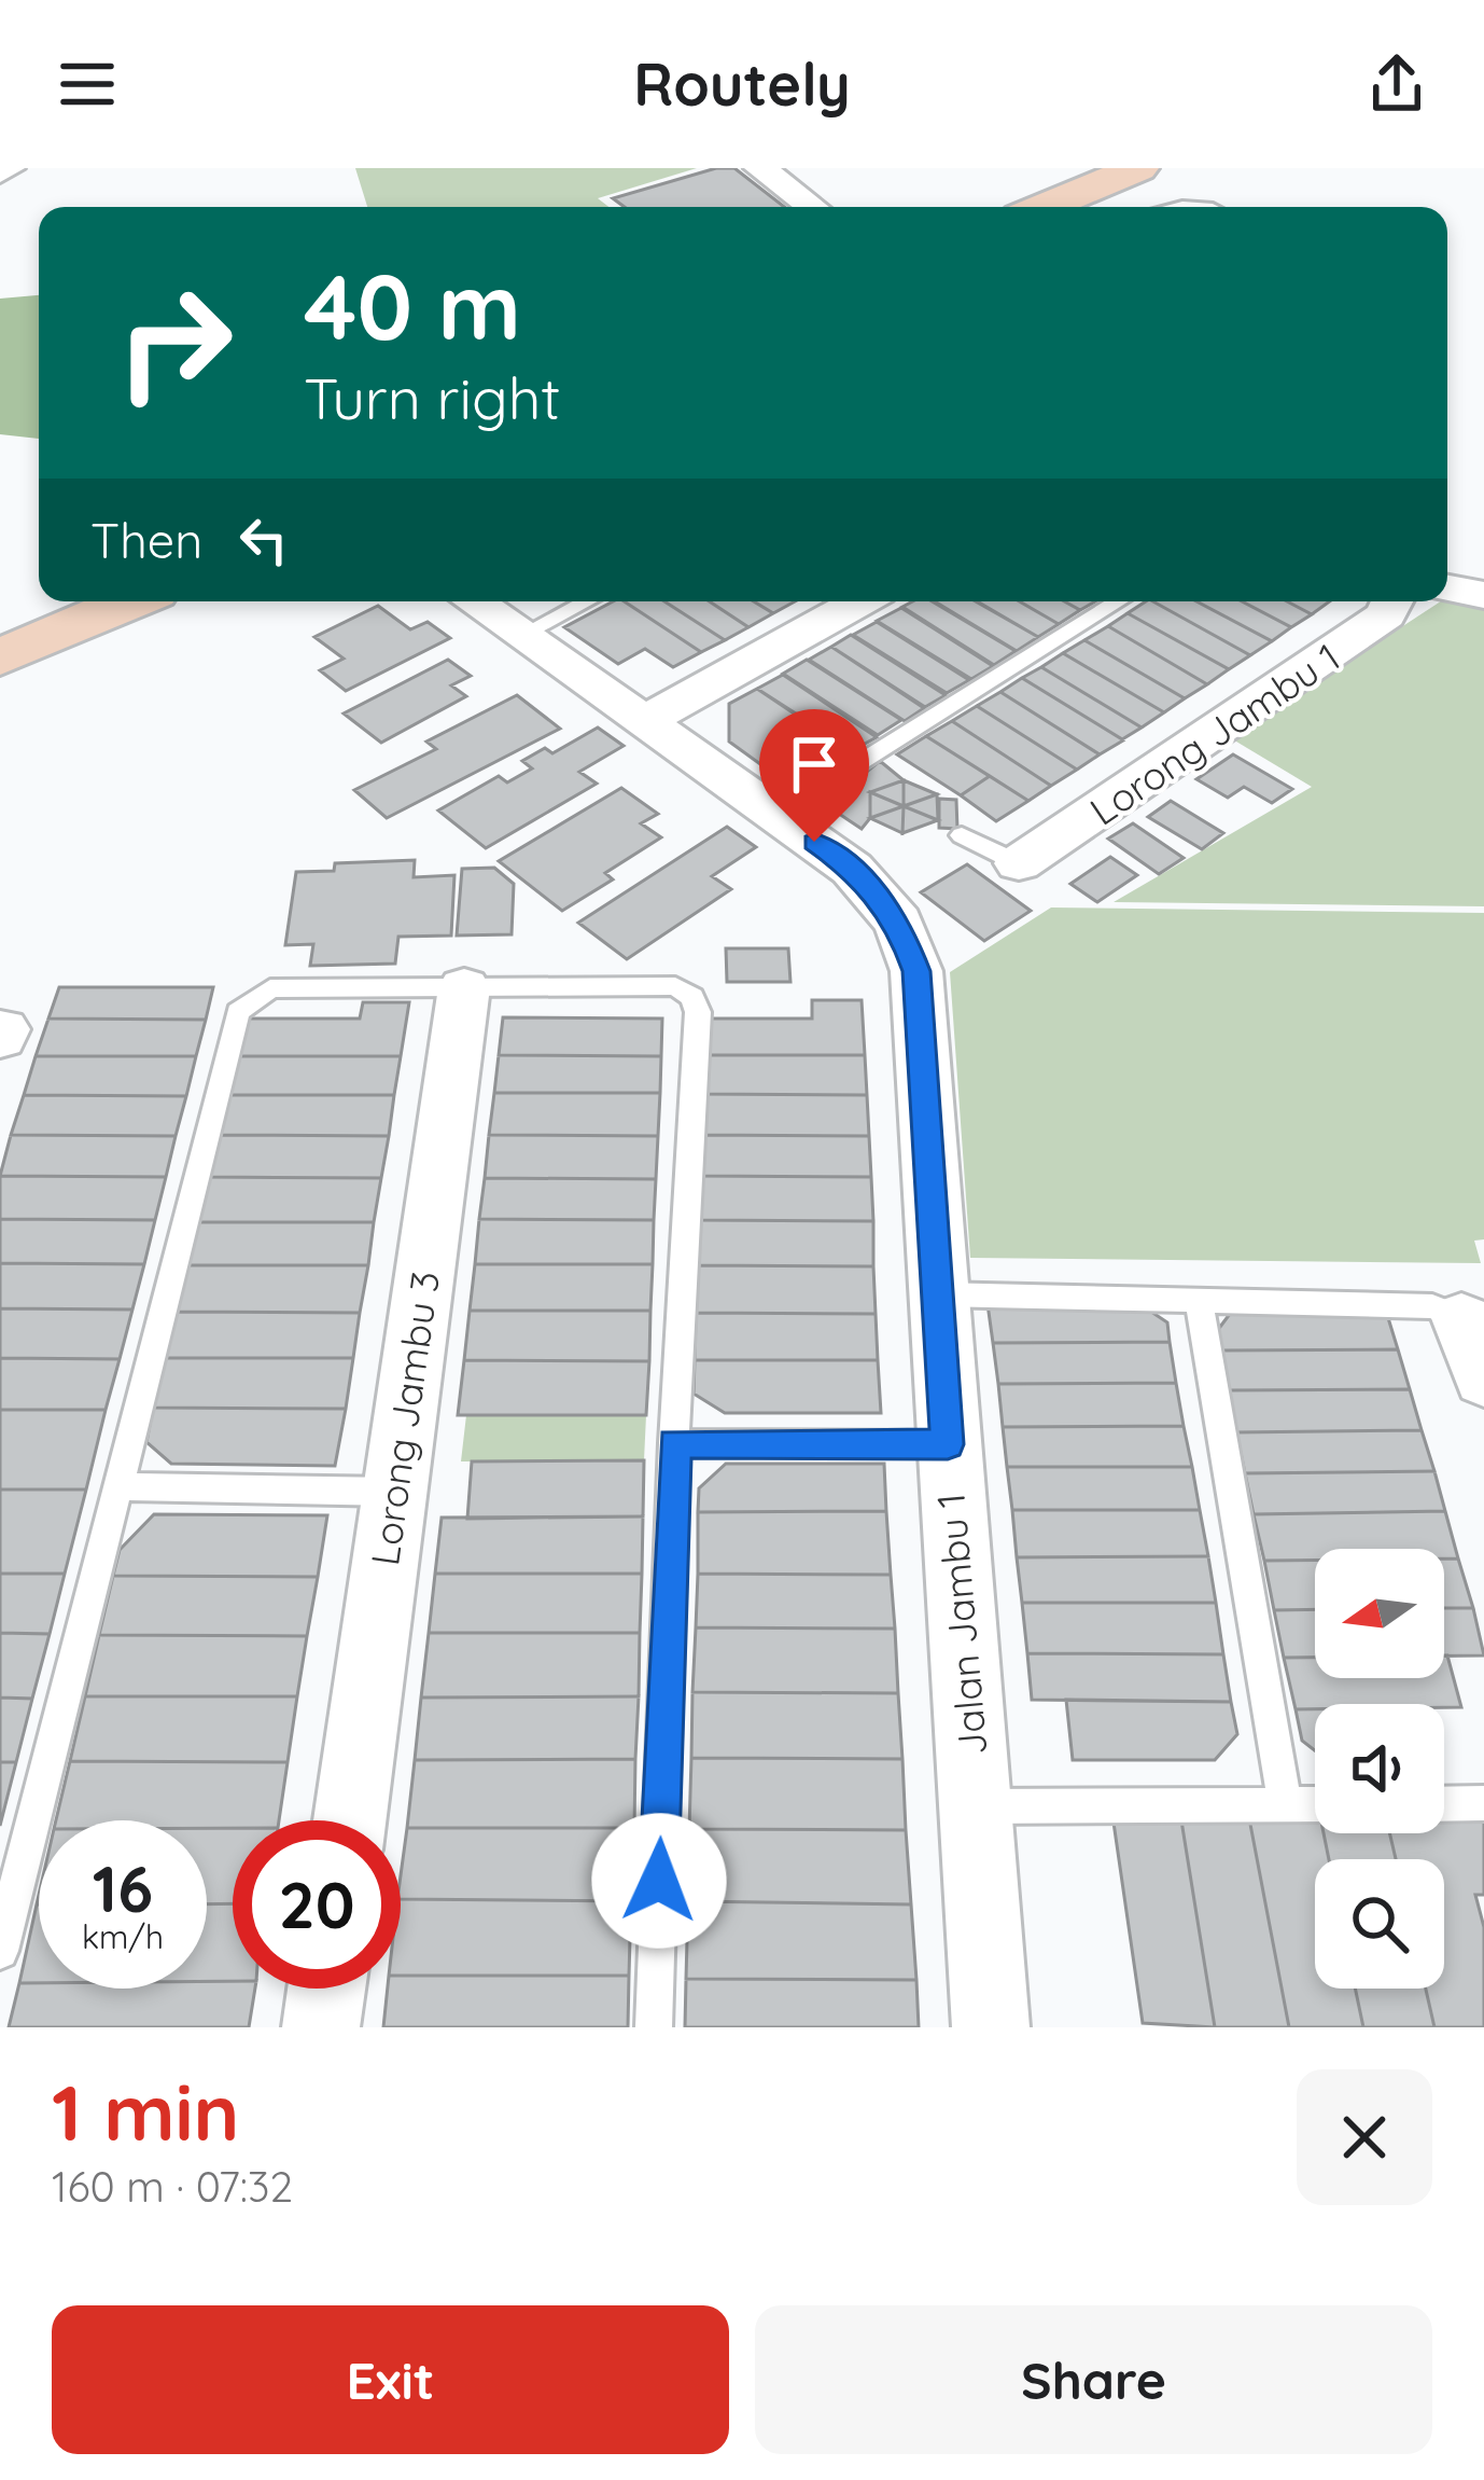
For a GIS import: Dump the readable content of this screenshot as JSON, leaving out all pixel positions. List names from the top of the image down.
{
  "streets": {
    "street": ["Lorong Jambu 1", "Lorong Jambu 3", "Jalan Jambu 1"]
  },
  "north": "left",
  "page": {
    "header": "Routely",
    "turn": ["40 m", "Turn right"],
    "then": "Then",
    "speed": "16 km/h",
    "limit": "20",
    "heading": ["1 min", "160 m · 07:32"],
    "buttons": ["Exit", "Share"]
  }
}
